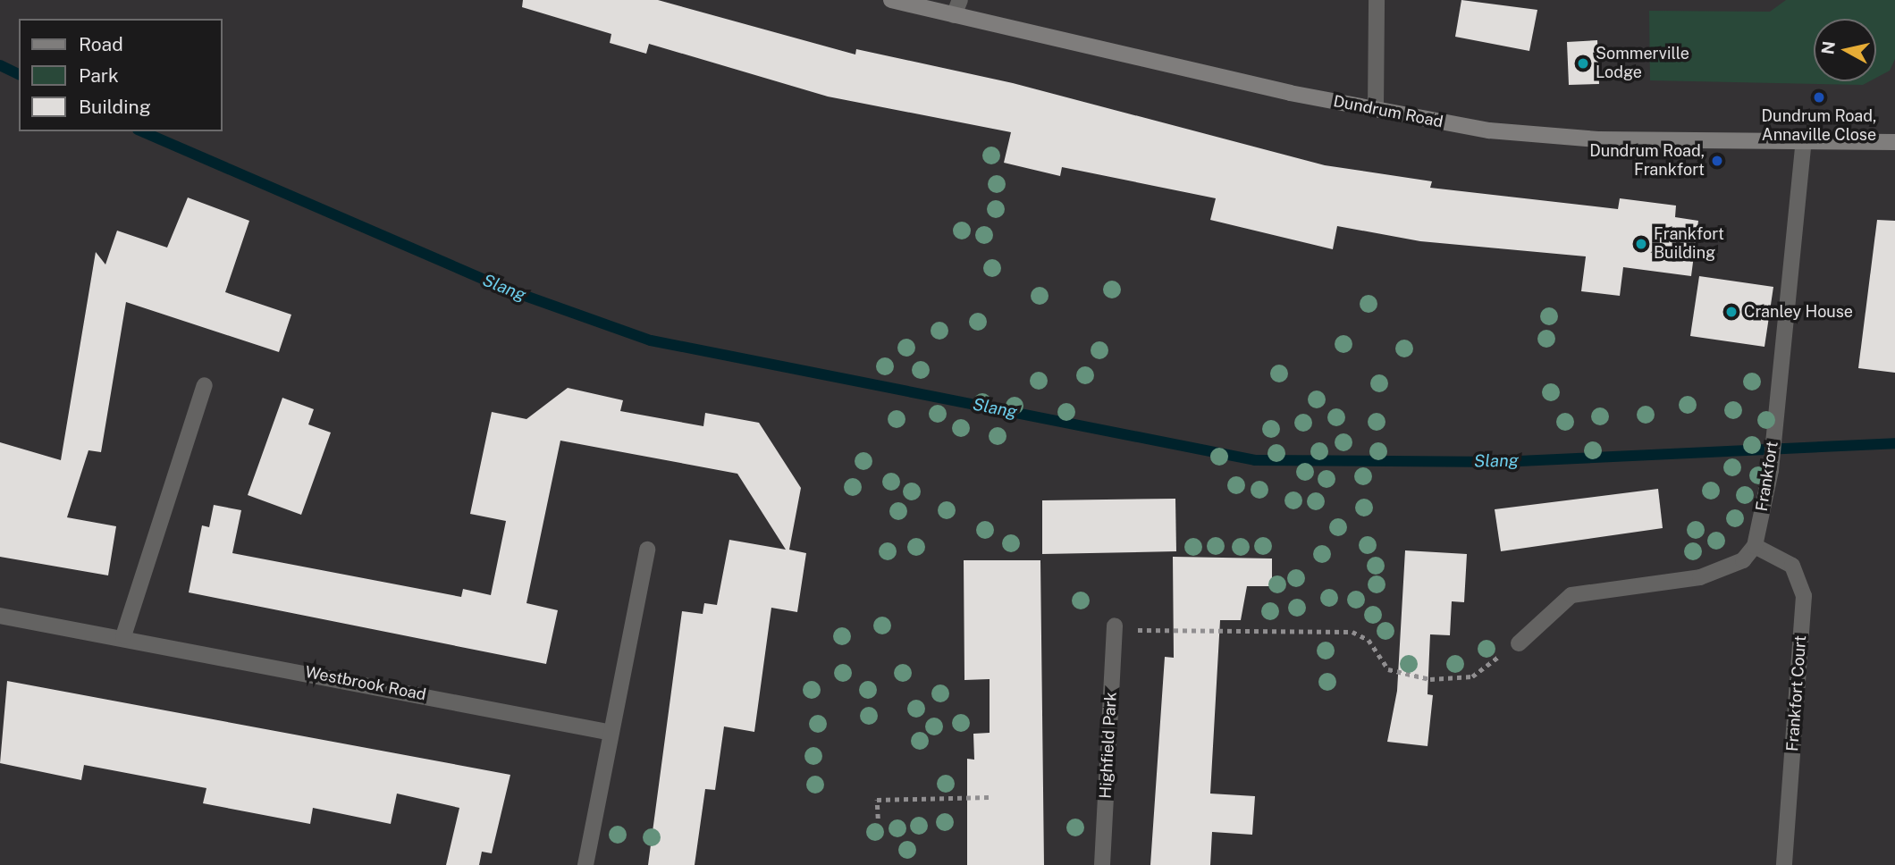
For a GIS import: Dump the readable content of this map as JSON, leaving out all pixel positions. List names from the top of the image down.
{
  "streets": {
    "main road": ["Dundrum Road"],
    "street": [
      "Frankfort",
      "Westbrook Road",
      "Frankfort Court",
      "Highfield Park"
    ]
  },
  "crossings": [
    ["Dundrum Road", "Frankfort"],
    ["Frankfort", "Frankfort Court"]
  ],
  "water": ["Slang"],
  "places": [
    "Sommerville Lodge",
    "Dundrum Road, Annaville Close",
    "Dundrum Road, Frankfort",
    "Frankfort Building",
    "Cranley House"
  ],
  "legend": ["Road", "Park", "Building"],
  "north": "left"
}
